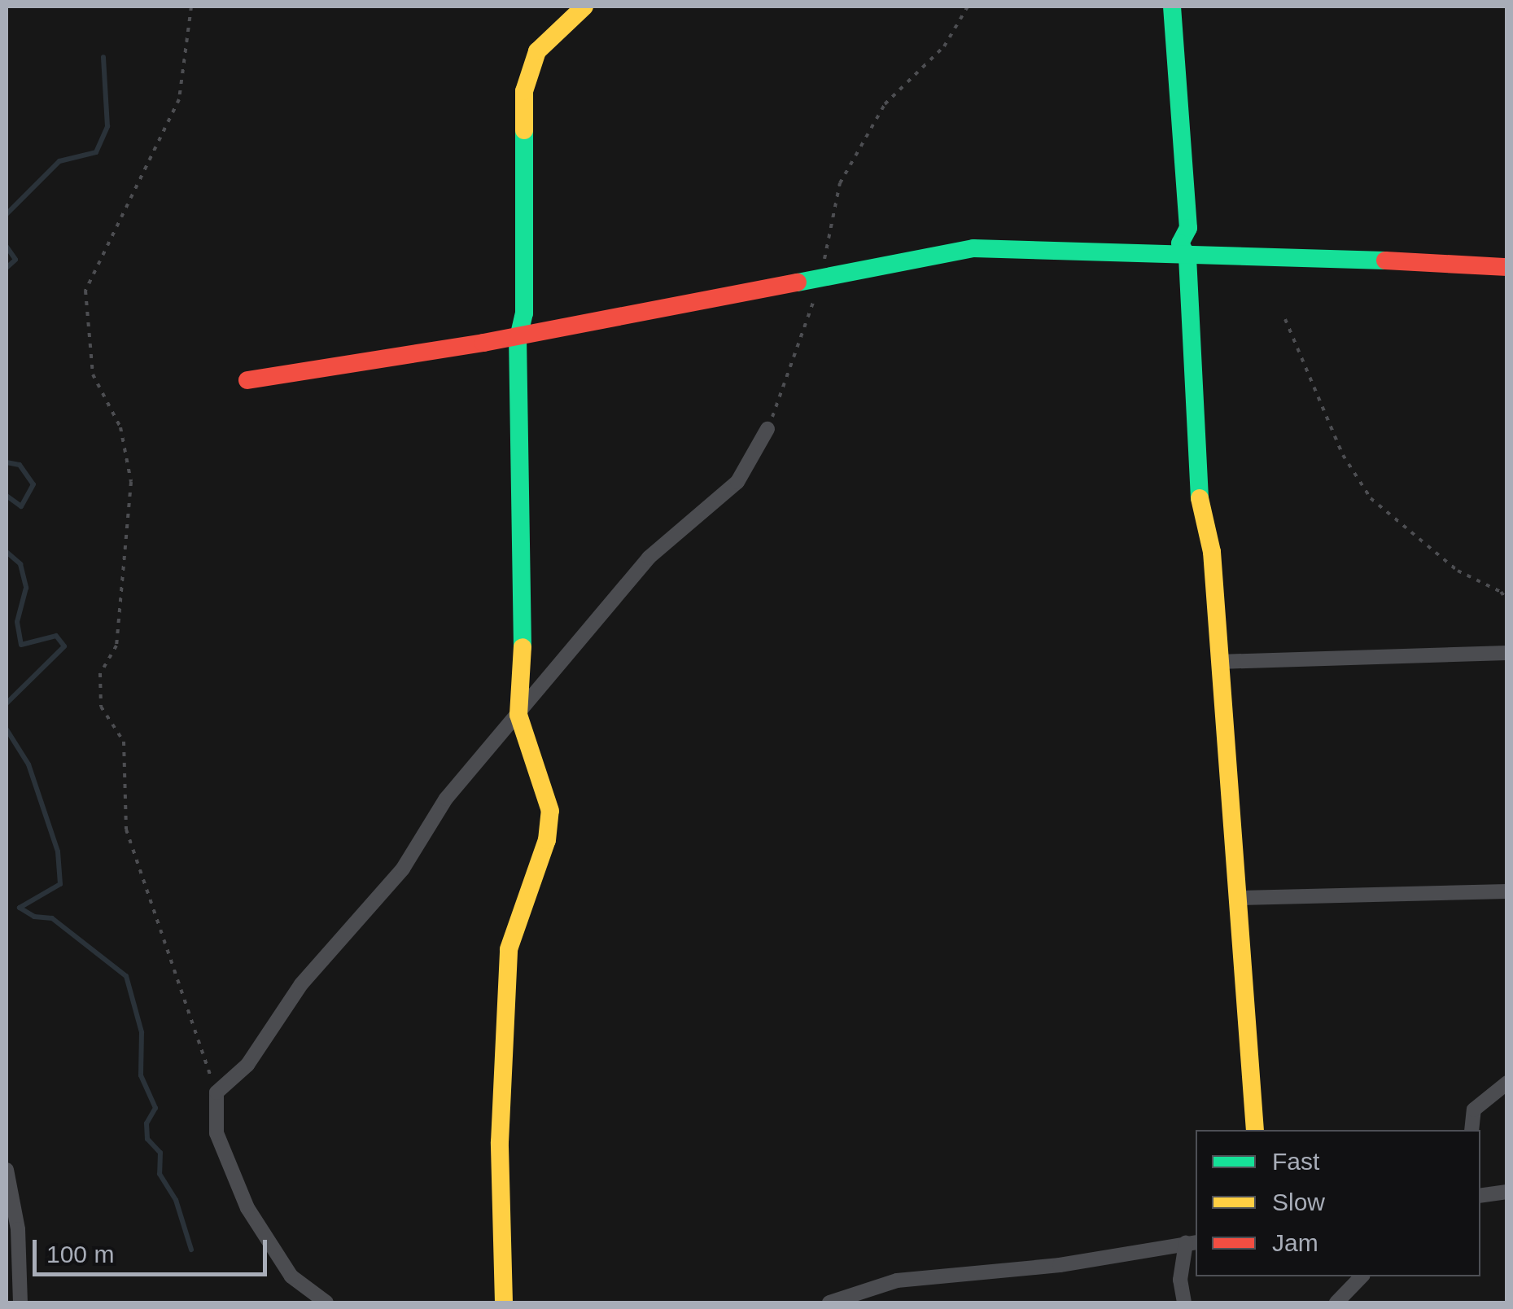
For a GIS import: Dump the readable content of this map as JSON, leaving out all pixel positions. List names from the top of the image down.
{
  "legend": ["Fast", "Slow", "Jam"],
  "scale_bar": "100 m"
}
